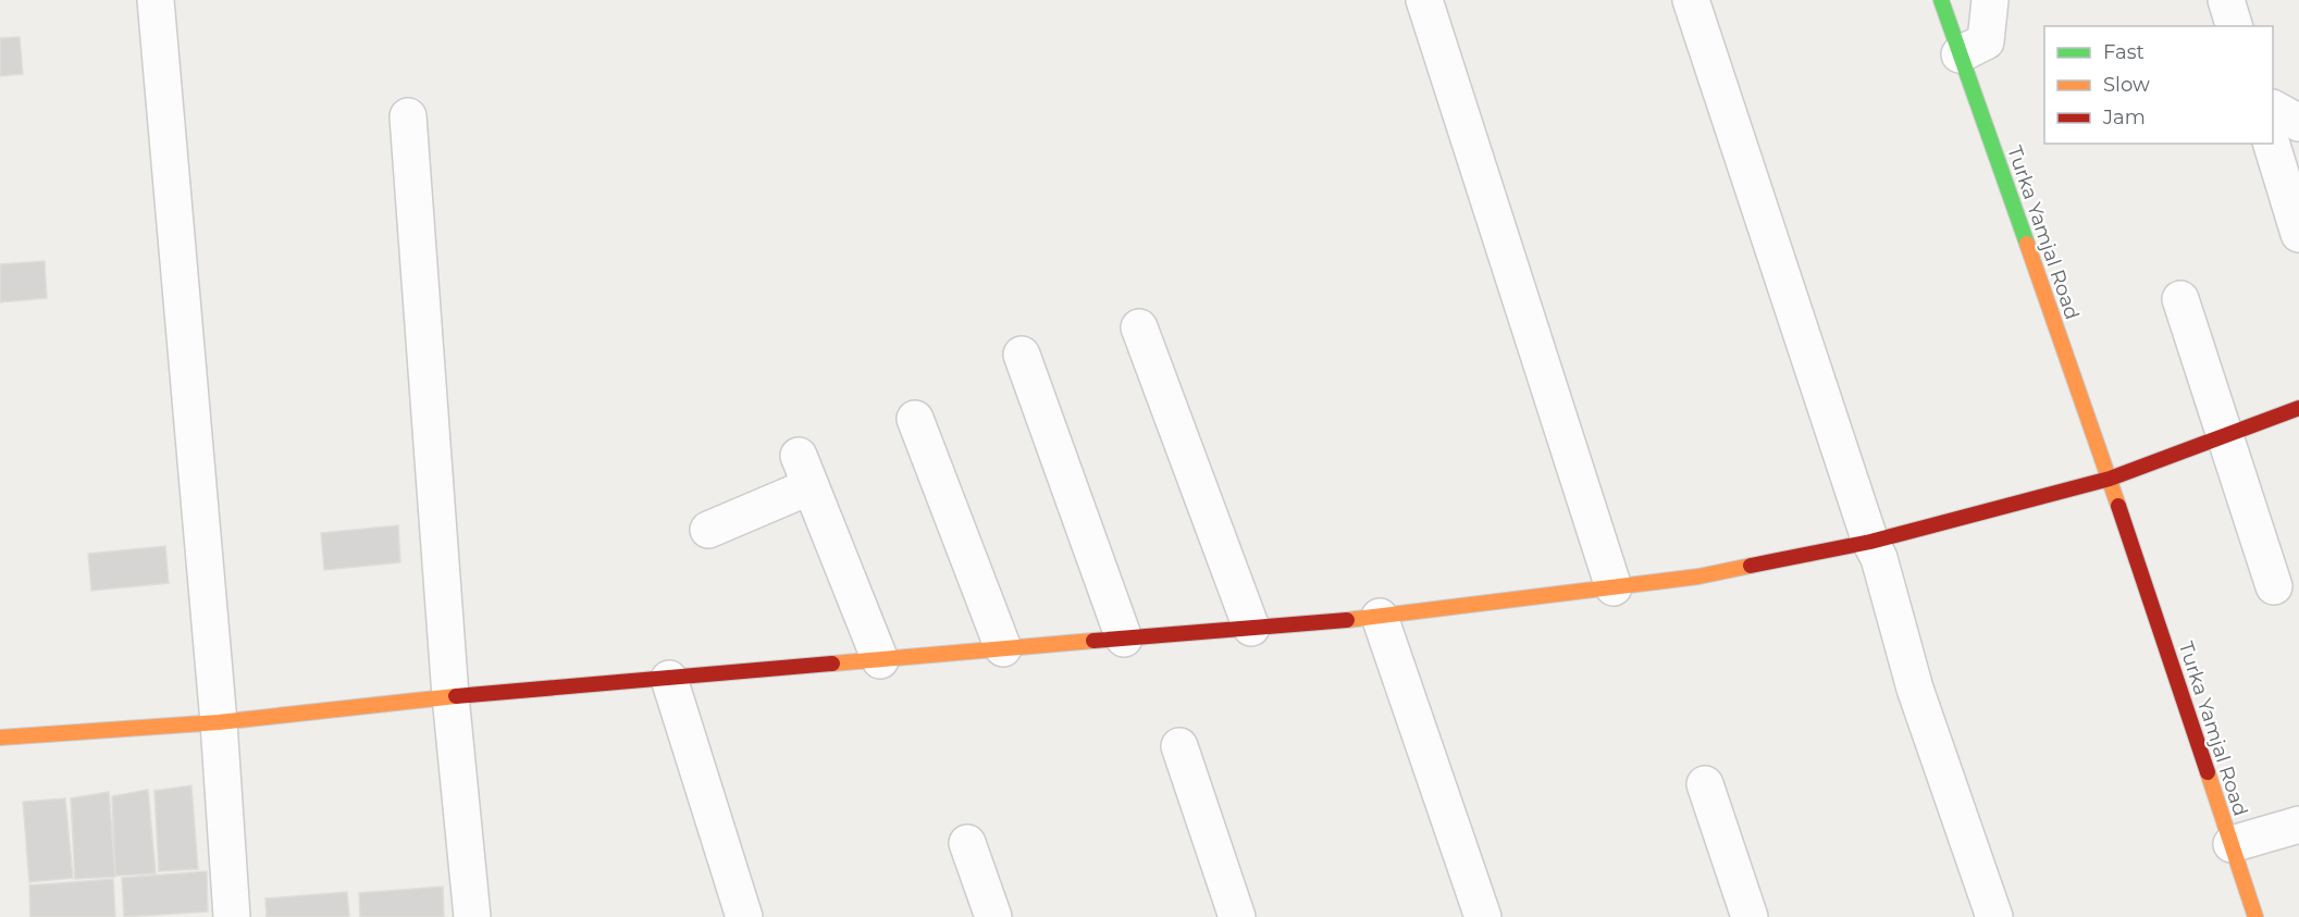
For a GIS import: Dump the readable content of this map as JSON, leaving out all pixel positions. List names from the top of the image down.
{
  "streets": {
    "street": ["Turka Yamjal Road"]
  },
  "legend": ["Fast", "Slow", "Jam"]
}
